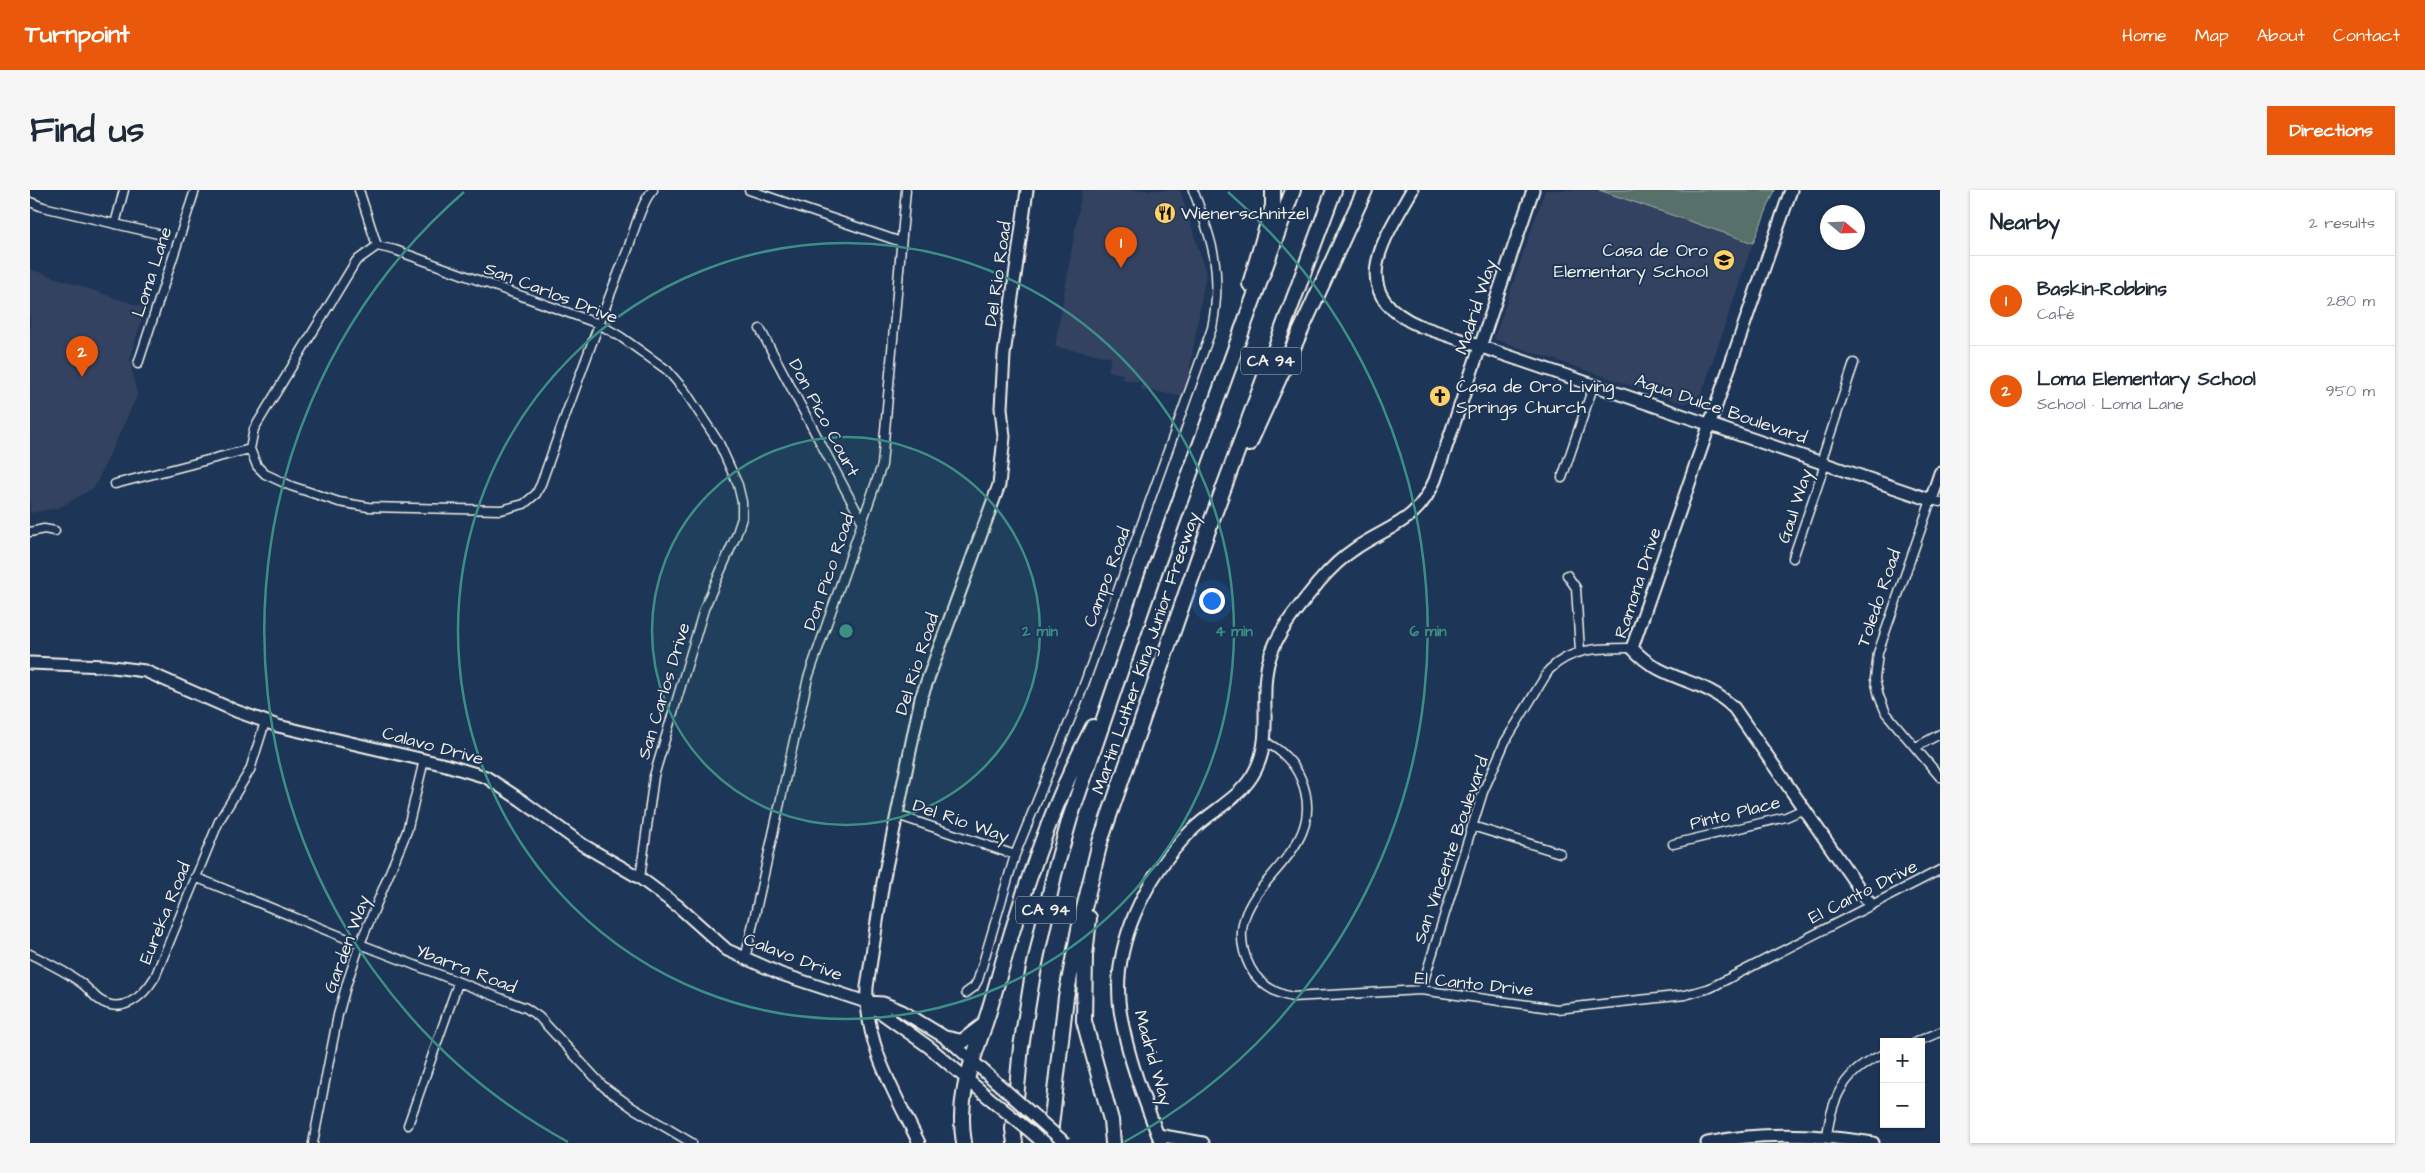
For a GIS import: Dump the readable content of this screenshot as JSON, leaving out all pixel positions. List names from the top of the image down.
{
  "streets": {
    "highway": ["CA 94", "Martin Luther King Junior Freeway"],
    "street": [
      "Loma Lane",
      "Del Rio Road",
      "San Carlos Drive",
      "Madrid Way",
      "Agua Dulce Boulevard",
      "Don Pico Court",
      "Gaul Way",
      "Don Pico Road",
      "Campo Road",
      "Ramona Drive",
      "Toledo Road",
      "Calavo Drive",
      "Pinto Place",
      "Del Rio Way",
      "San Vincente Boulevard",
      "El Canto Drive",
      "Eureka Road",
      "Garden Way",
      "Ybarra Road"
    ]
  },
  "crossings": [
    ["Del Rio Road", "Calavo Drive"],
    ["Del Rio Road", "Del Rio Way"],
    ["San Carlos Drive", "Calavo Drive"],
    ["Madrid Way", "Agua Dulce Boulevard"],
    ["Madrid Way", "El Canto Drive"],
    ["Agua Dulce Boulevard", "Gaul Way"],
    ["Agua Dulce Boulevard", "Ramona Drive"],
    ["Agua Dulce Boulevard", "Toledo Road"],
    ["Don Pico Court", "Don Pico Road"],
    ["Don Pico Road", "Calavo Drive"],
    ["Campo Road", "Del Rio Way"],
    ["Ramona Drive", "Pinto Place"],
    ["Ramona Drive", "San Vincente Boulevard"],
    ["Ramona Drive", "El Canto Drive"],
    ["Calavo Drive", "Eureka Road"],
    ["Calavo Drive", "Garden Way"],
    ["San Vincente Boulevard", "El Canto Drive"],
    ["Eureka Road", "Ybarra Road"],
    ["Garden Way", "Ybarra Road"]
  ],
  "places": {
    "restaurant": ["Wienerschnitzel"],
    "school or university": ["Casa de Oro Elementary School"],
    "church": ["Casa de Oro Living Springs Church"]
  },
  "north": "right",
  "page": {
    "header": "Turnpoint",
    "nav": [
      "Home",
      "Map",
      "About",
      "Contact"
    ],
    "title": "Find us",
    "buttons": "Directions",
    "heading": ["Nearby", "2 results"],
    "pins": ["1", "2"],
    "list": [
      {
        "mark": "1",
        "name": "Baskin-Robbins",
        "note": "Café",
        "value": "280 m"
      },
      {
        "mark": "2",
        "name": "Loma Elementary School",
        "note": "School · Loma Lane",
        "value": "950 m"
      }
    ],
    "map_buttons": ["+", "−"]
  },
  "rings": ["2 min", "4 min", "6 min"]
}
